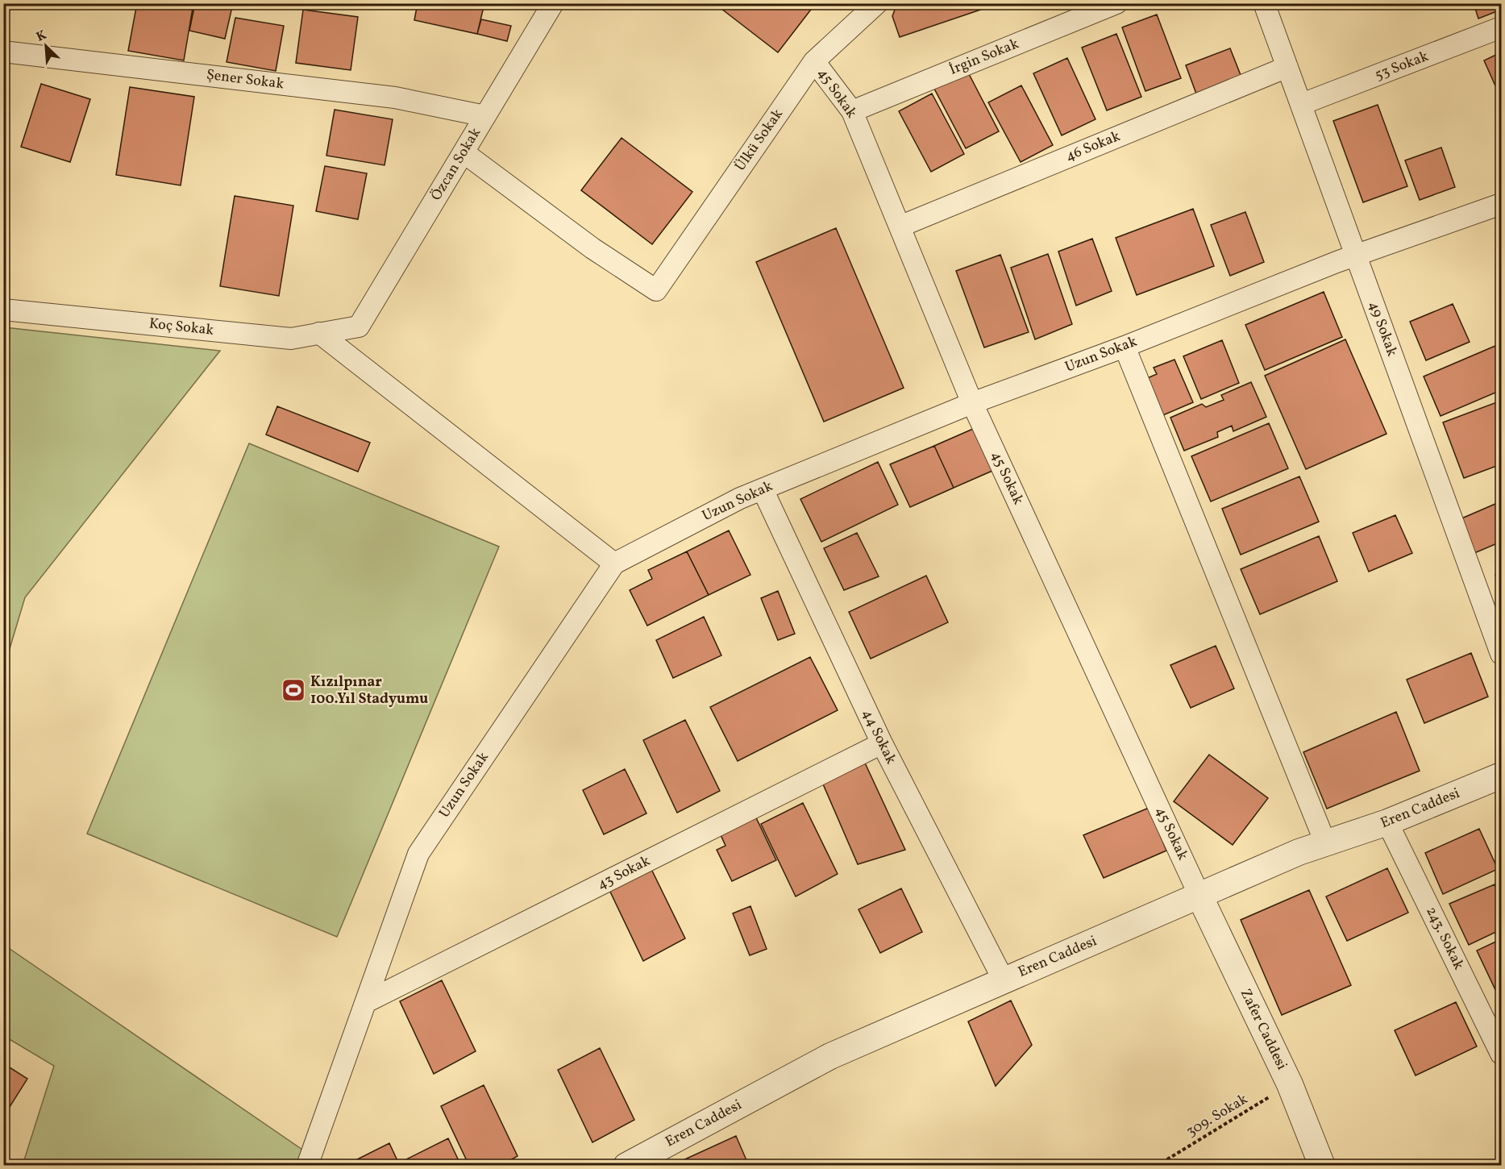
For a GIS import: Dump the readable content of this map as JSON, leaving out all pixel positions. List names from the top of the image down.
{
  "streets": {
    "street": [
      "İrgin Sokak",
      "53 Sokak",
      "Şener Sokak",
      "45 Sokak",
      "Ülkü Sokak",
      "46 Sokak",
      "Özcan Sokak",
      "Koç Sokak",
      "49 Sokak",
      "Uzun Sokak",
      "44 Sokak",
      "Eren Caddesi",
      "43 Sokak",
      "243. Sokak",
      "Zafer Caddesi"
    ],
    "path": ["309. Sokak"]
  },
  "crossings": [
    ["İrgin Sokak", "45 Sokak"],
    ["53 Sokak", "49 Sokak"],
    ["Şener Sokak", "Özcan Sokak"],
    ["45 Sokak", "Ülkü Sokak"],
    ["45 Sokak", "46 Sokak"],
    ["45 Sokak", "Uzun Sokak"],
    ["45 Sokak", "Eren Caddesi"],
    ["45 Sokak", "Zafer Caddesi"],
    ["Ülkü Sokak", "Özcan Sokak"],
    ["46 Sokak", "49 Sokak"],
    ["Özcan Sokak", "Koç Sokak"],
    ["49 Sokak", "Uzun Sokak"],
    ["Uzun Sokak", "44 Sokak"],
    ["Uzun Sokak", "43 Sokak"],
    ["44 Sokak", "Eren Caddesi"],
    ["44 Sokak", "43 Sokak"],
    ["Eren Caddesi", "243. Sokak"],
    ["Eren Caddesi", "Zafer Caddesi"],
    ["Zafer Caddesi", "309. Sokak"]
  ],
  "places": {
    "sports": ["Kızılpınar 100.Yıl Stadyumu"]
  },
  "north": "top left"
}
